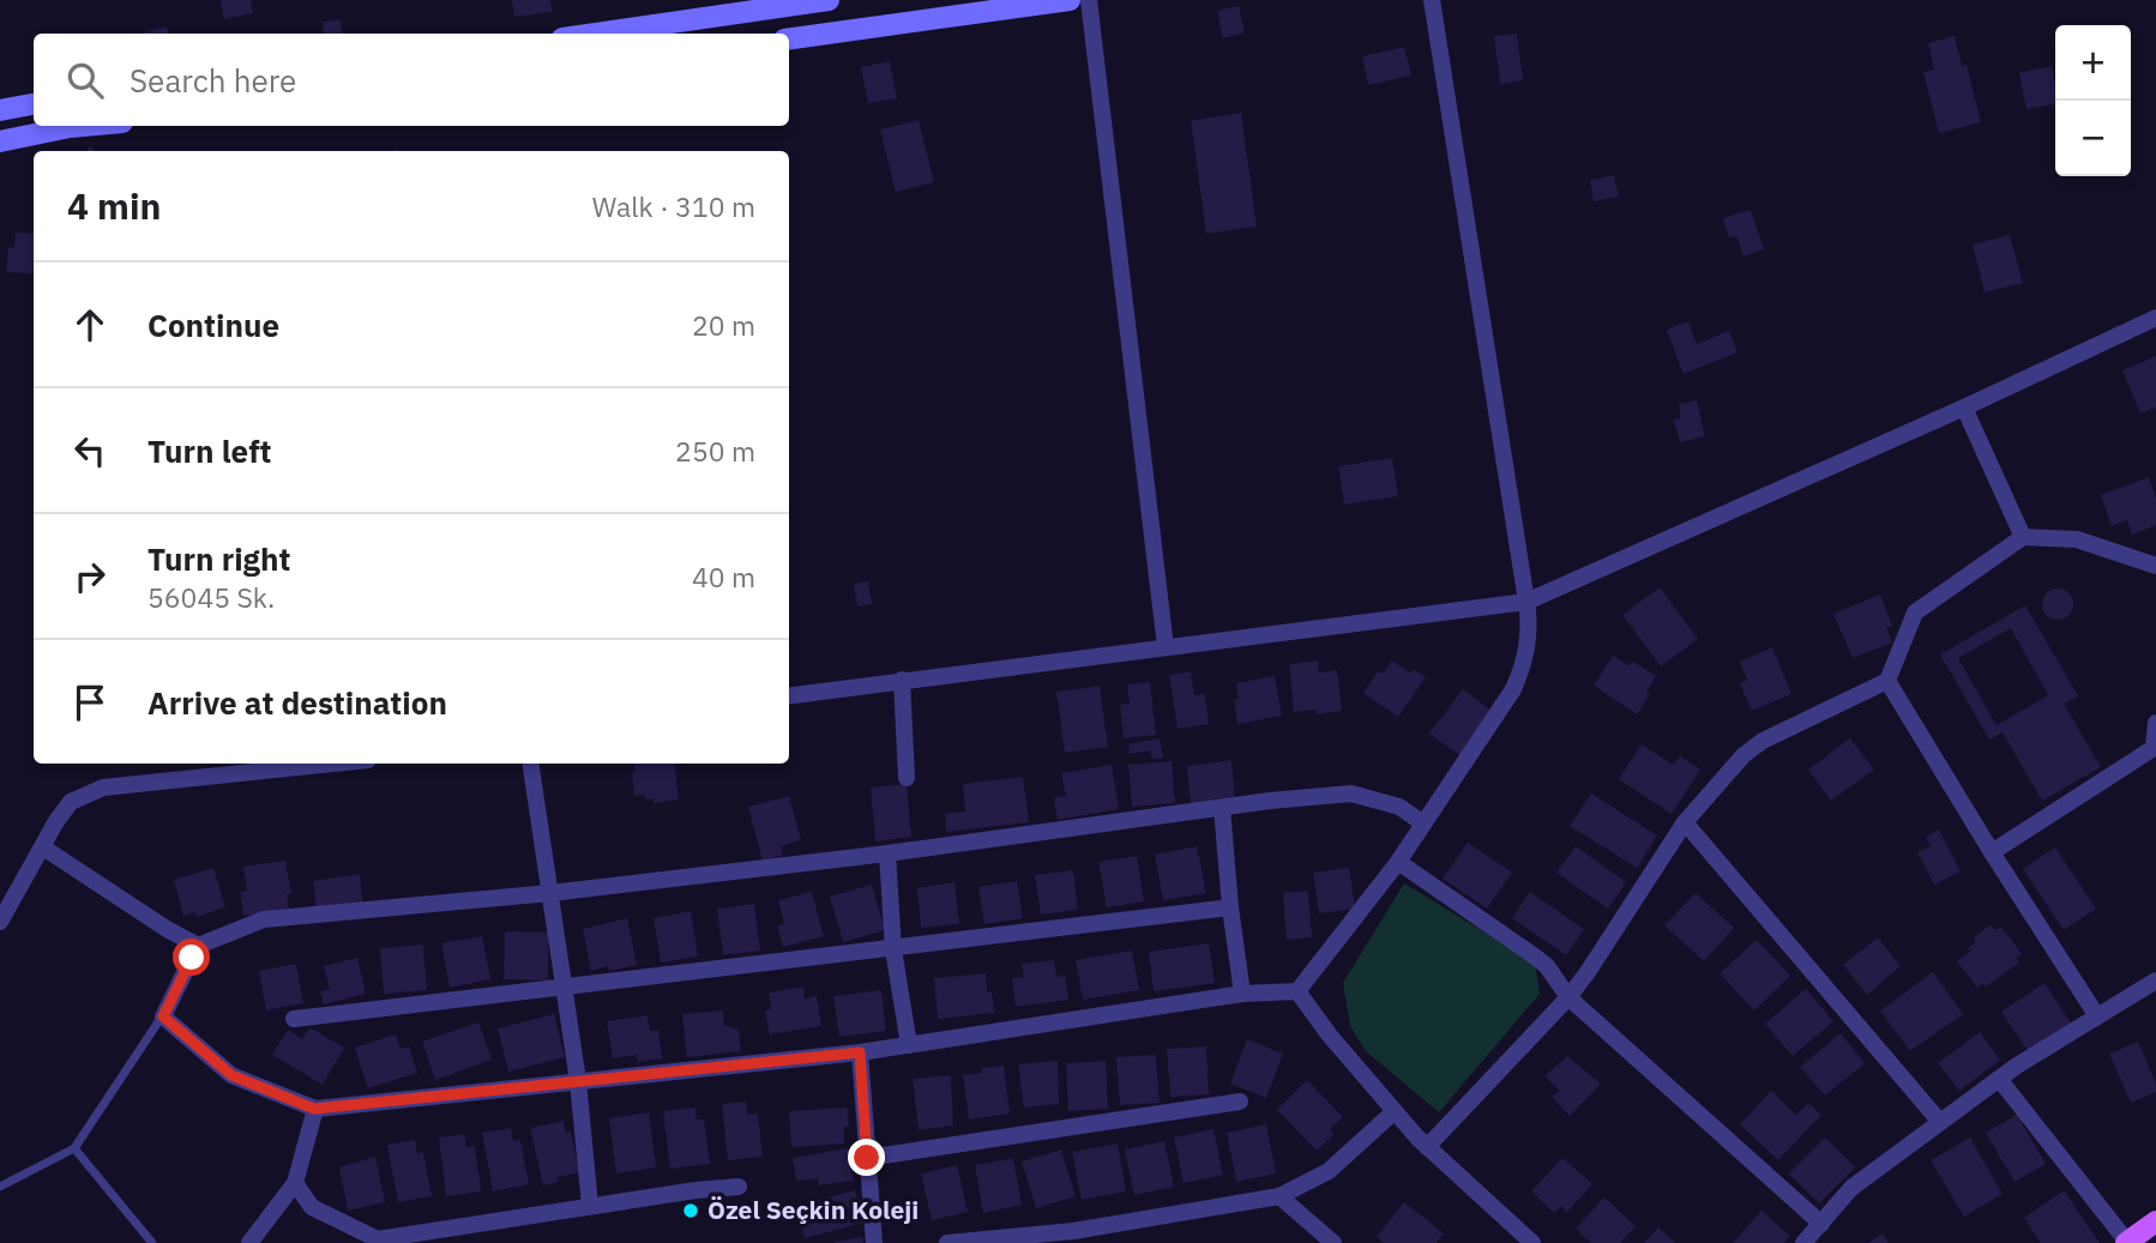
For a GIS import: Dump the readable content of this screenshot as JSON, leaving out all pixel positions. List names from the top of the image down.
{
  "places": ["Özel Seçkin Koleji"],
  "page": {
    "map_buttons": ["+", "−"],
    "search": "Search here",
    "heading": ["4 min", "Walk · 310 m"],
    "list": [
      ["Continue", "20 m"],
      ["Turn left", "250 m"],
      ["Turn right", "56045 Sk.", "40 m"],
      "Arrive at destination"
    ]
  }
}
